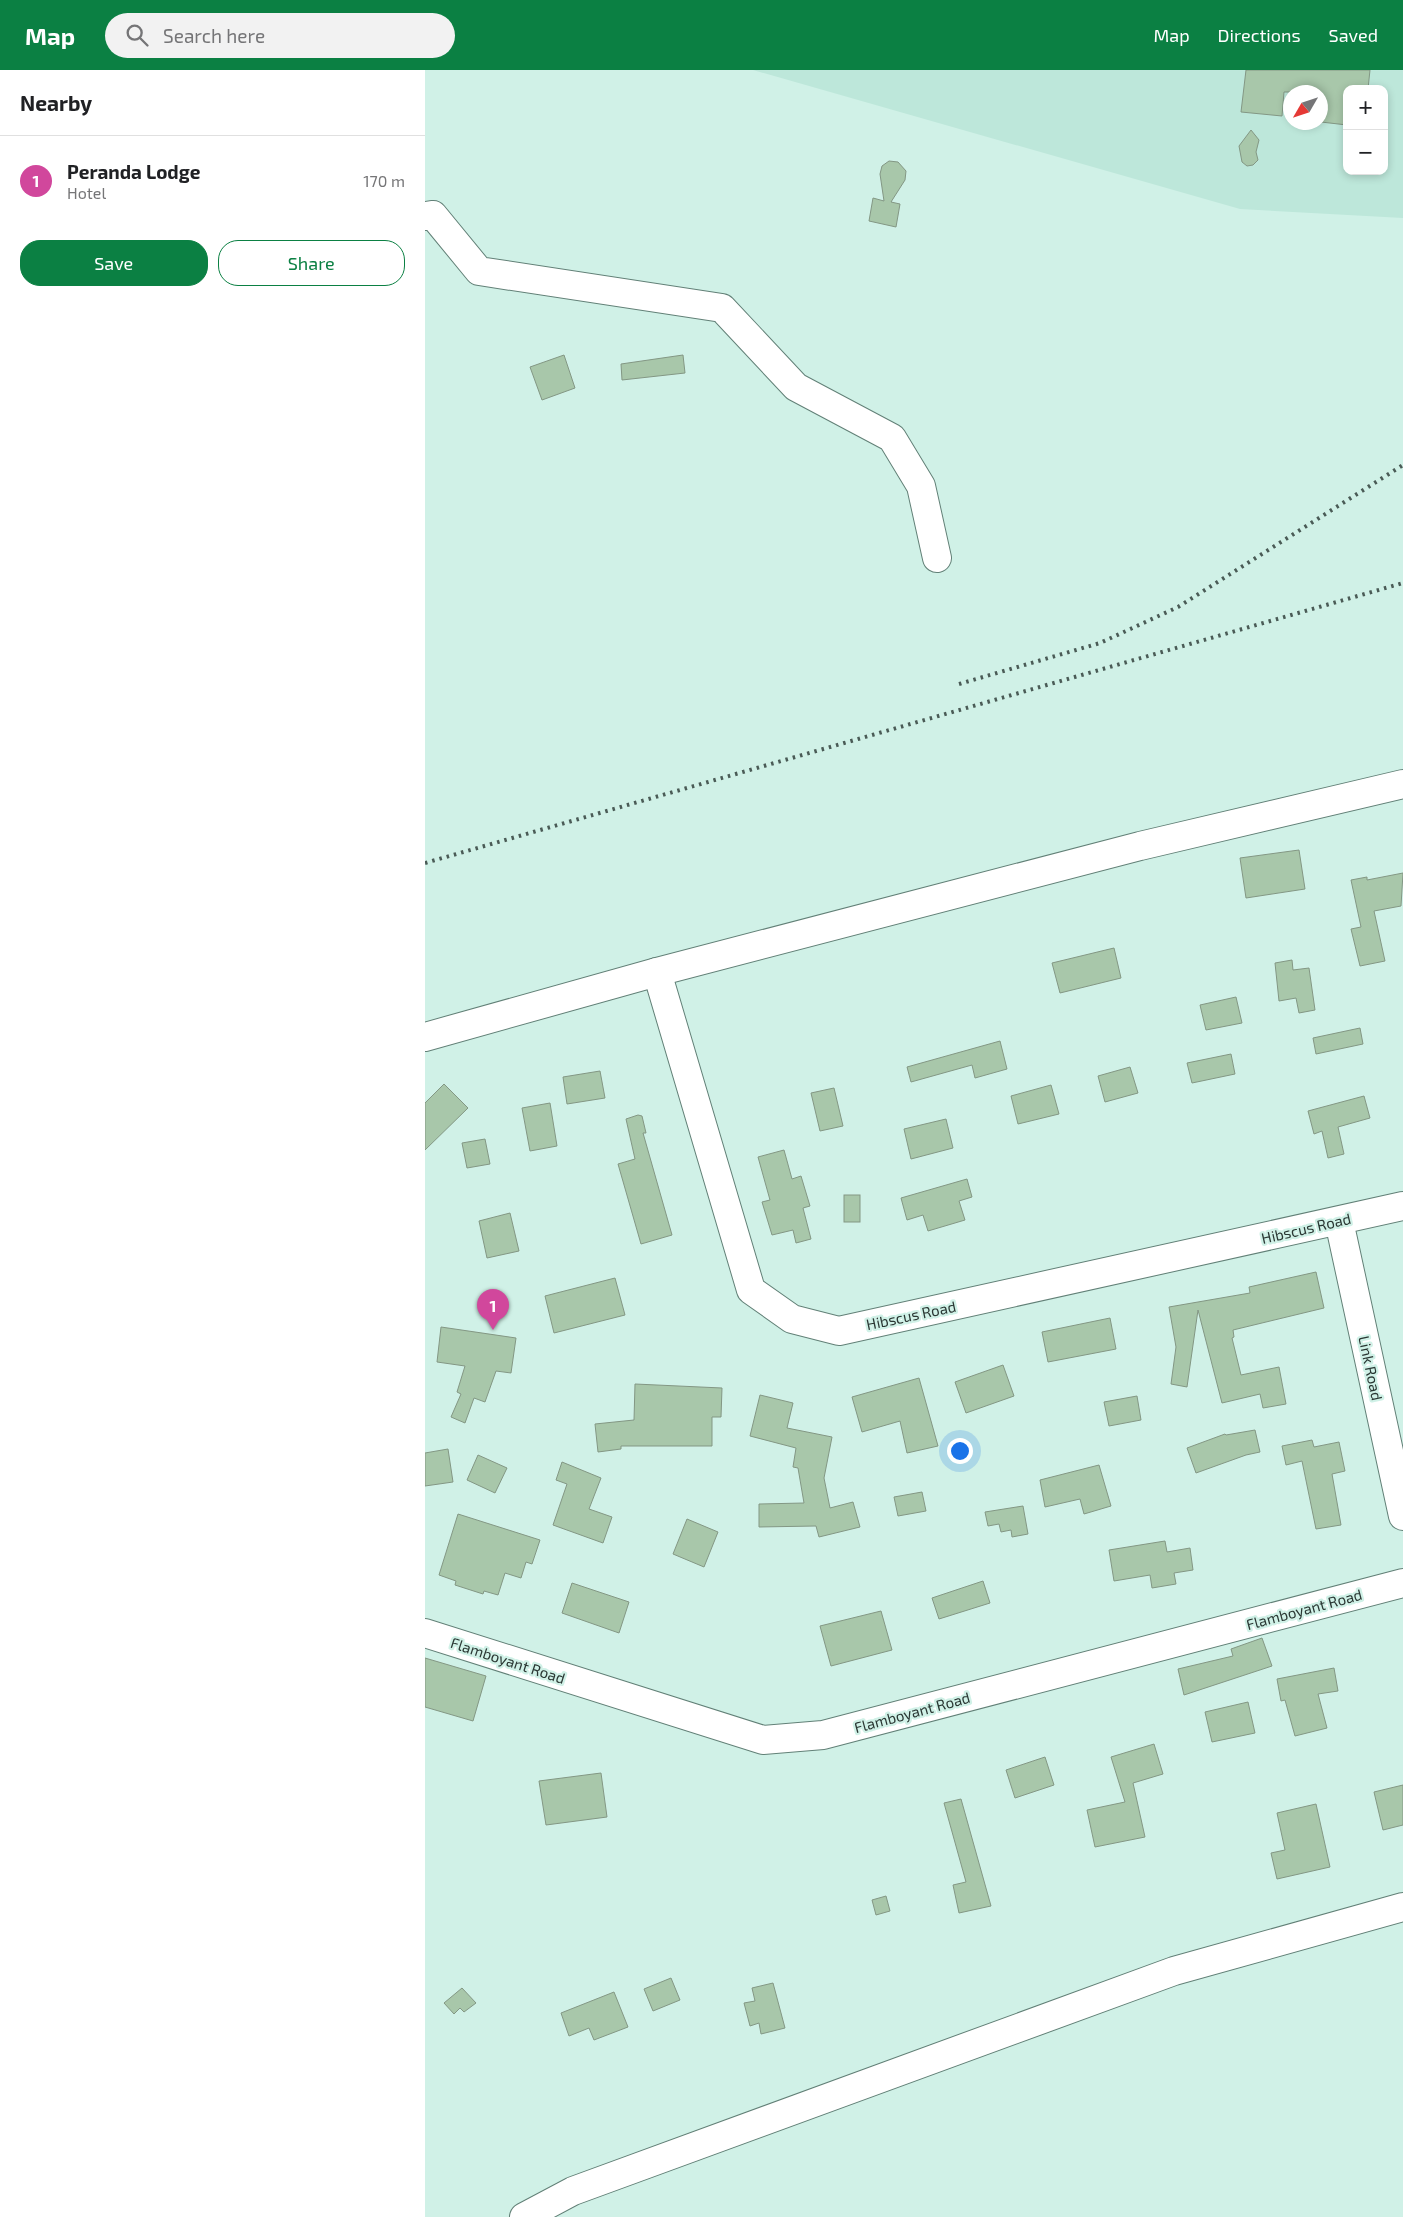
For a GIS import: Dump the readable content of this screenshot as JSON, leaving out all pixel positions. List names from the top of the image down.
{
  "streets": {
    "street": ["Hibscus Road", "Link Road", "Flamboyant Road"]
  },
  "crossings": [
    ["Hibscus Road", "Link Road"]
  ],
  "north": "bottom left",
  "page": {
    "header": "Map",
    "search": "Search here",
    "nav": ["Map", "Directions", "Saved"],
    "heading": "Nearby",
    "map_buttons": ["+", "−"],
    "list": [
      {
        "mark": "1",
        "name": "Peranda Lodge",
        "note": "Hotel",
        "value": "170 m"
      }
    ],
    "buttons": ["Save", "Share"],
    "pins": "1"
  }
}
